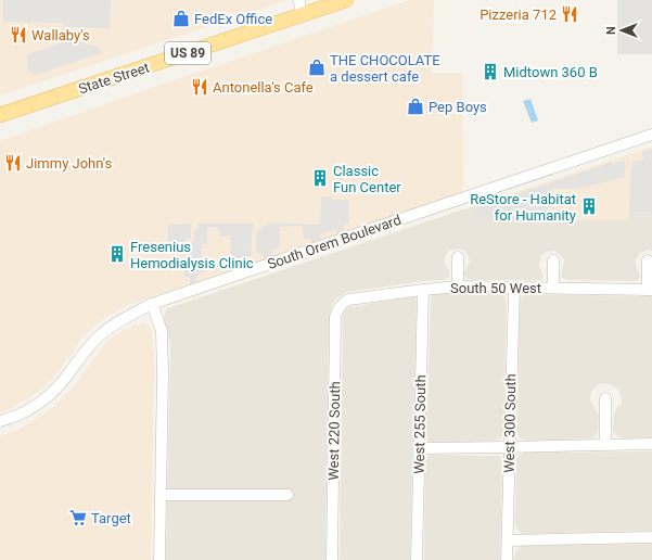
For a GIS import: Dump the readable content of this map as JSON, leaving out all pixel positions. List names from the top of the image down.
{
  "streets": {
    "main road": ["US 89", "State Street"],
    "street": [
      "South Orem Boulevard",
      "South 50 West",
      "West 300 South",
      "West 255 South",
      "West 220 South"
    ]
  },
  "crossings": [
    ["South 50 West", "West 300 South"],
    ["South 50 West", "West 255 South"],
    ["South 50 West", "West 220 South"]
  ],
  "places": {
    "restaurant": [
      "Pizzeria 712",
      "Wallaby's",
      "Antonella's Cafe",
      "Jimmy John's"
    ],
    "shop": ["FedEx Office", "THE CHOCOLATE a dessert cafe", "Pep Boys"],
    "building": [
      "Midtown 360 B",
      "Classic Fun Center",
      "ReStore - Habitat for Humanity",
      "Fresenius Hemodialysis Clinic"
    ],
    "supermarket": ["Target"]
  },
  "north": "left"
}
